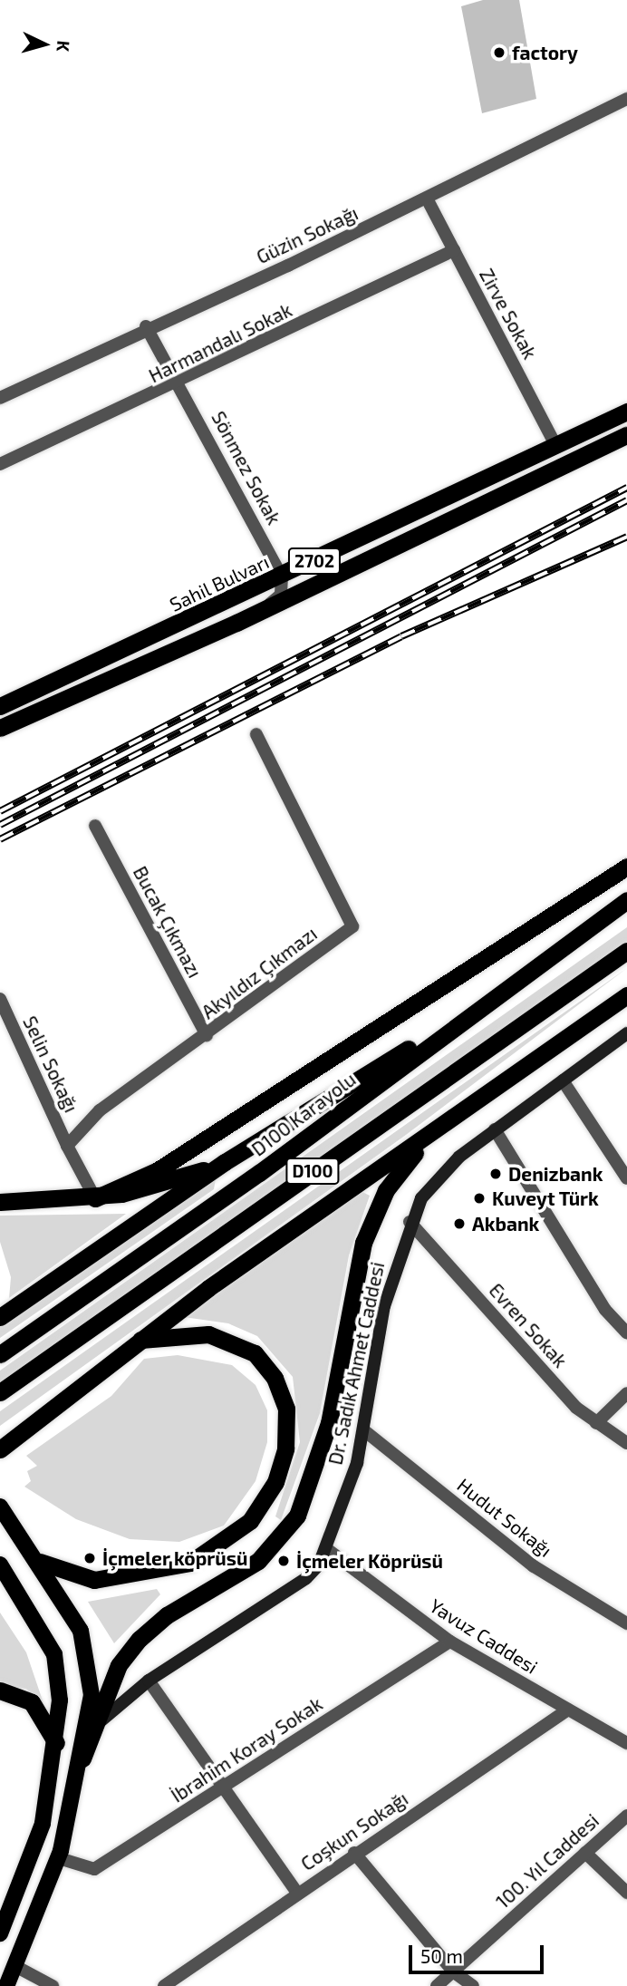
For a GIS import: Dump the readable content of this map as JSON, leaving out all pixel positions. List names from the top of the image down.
{
  "streets": {
    "highway": [
      "2702",
      "Sahil Bulvarı",
      "D100 Karayolu",
      "D100"
    ],
    "main road": ["Dr. Sadık Ahmet Caddesi"],
    "street": [
      "Güzin Sokağı",
      "Zirve Sokak",
      "Harmandalı Sokak",
      "Sönmez Sokak",
      "Bucak Çıkmazı",
      "Akyıldız Çıkmazı",
      "Selin Sokağı",
      "Evren Sokak",
      "Hudut Sokağı",
      "Yavuz Caddesi",
      "İbrahim Koray Sokak",
      "Coşkun Sokağı",
      "100. Yıl Caddesi"
    ]
  },
  "crossings": [
    ["Güzin Sokağı", "Zirve Sokak"],
    ["Güzin Sokağı", "Sönmez Sokak"],
    ["Zirve Sokak", "Harmandalı Sokak"],
    ["Zirve Sokak", "Sahil Bulvarı"],
    ["Harmandalı Sokak", "Sönmez Sokak"],
    ["Sönmez Sokak", "Sahil Bulvarı"],
    ["Bucak Çıkmazı", "Akyıldız Çıkmazı"],
    ["Akyıldız Çıkmazı", "Selin Sokağı"],
    ["Evren Sokak", "Dr. Sadık Ahmet Caddesi"],
    ["Dr. Sadık Ahmet Caddesi", "Hudut Sokağı"],
    ["Dr. Sadık Ahmet Caddesi", "Yavuz Caddesi"],
    ["Yavuz Caddesi", "İbrahim Koray Sokak"],
    ["Yavuz Caddesi", "Coşkun Sokağı"]
  ],
  "places": [
    "factory",
    "Denizbank",
    "Kuveyt Türk",
    "Akbank",
    "İçmeler köprüsü",
    "İçmeler Köprüsü"
  ],
  "scale_bar": "50 m",
  "north": "right"
}
